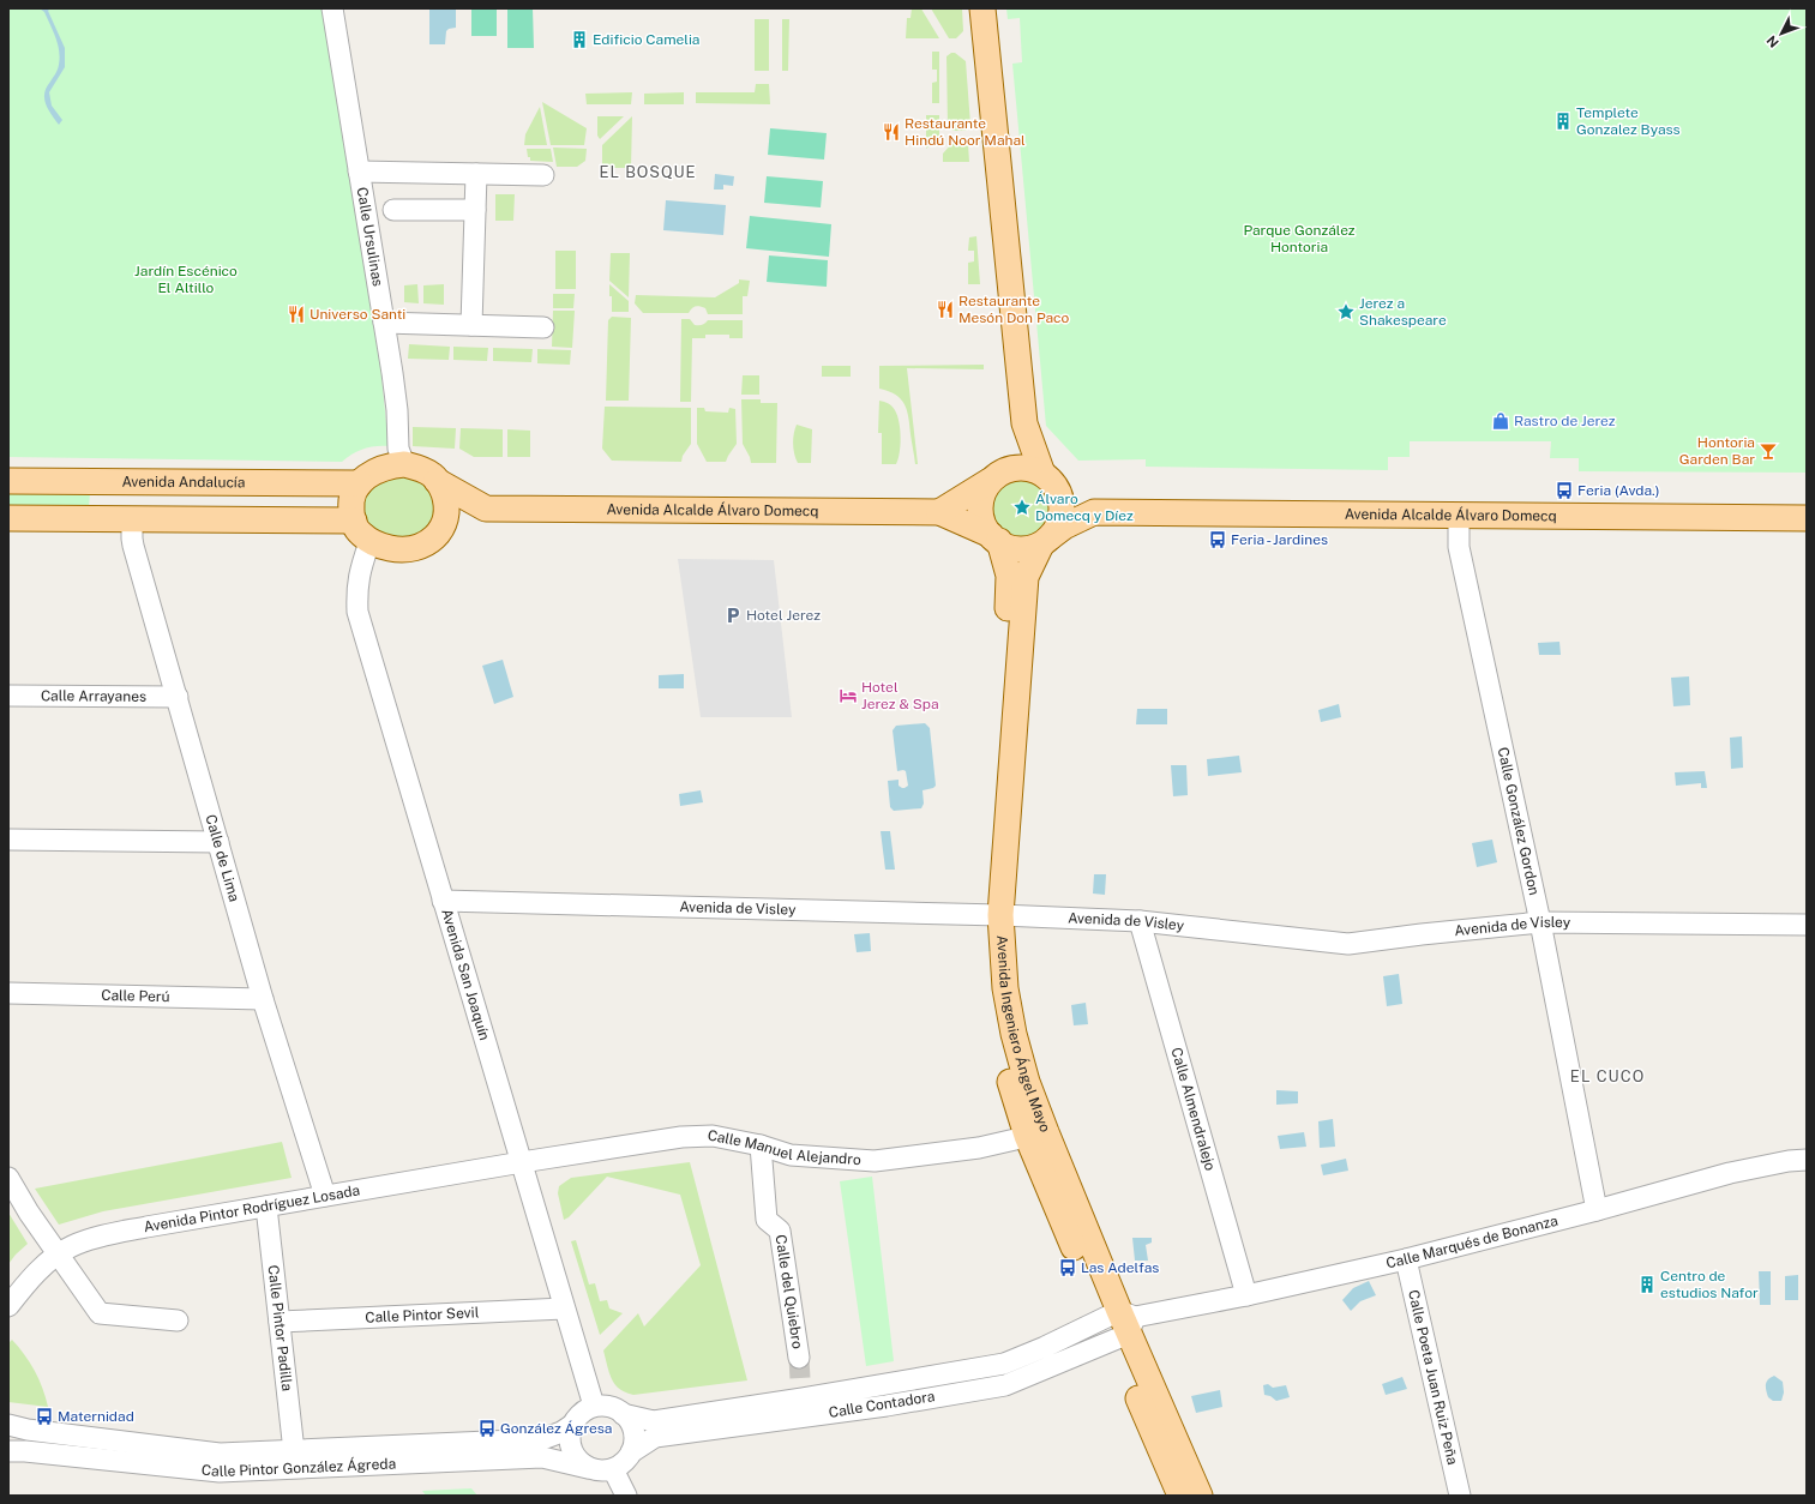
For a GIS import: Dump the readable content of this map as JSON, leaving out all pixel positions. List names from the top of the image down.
{
  "streets": {
    "main road": ["Avenida Andalucía", "Avenida Alcalde Álvaro Domecq", "Avenida Ingeniero Ángel Mayo"],
    "street": [
      "Calle Ursulinas",
      "Calle Arrayanes",
      "Calle González Gordon",
      "Calle de Lima",
      "Avenida de Visley",
      "Avenida San Joaquín",
      "Calle Perú",
      "Calle Almendralejo",
      "Calle Manuel Alejandro",
      "Avenida Pintor Rodríguez Losada",
      "Calle Marqués de Bonanza",
      "Calle del Quiebro",
      "Calle Pintor Sevil",
      "Calle Pintor Padilla",
      "Calle Poeta Juan Ruiz Peña",
      "Calle Contadora",
      "Calle Pintor González Ágreda"
    ]
  },
  "crossings": [
    ["Calle Ursulinas", "Avenida Andalucía"],
    ["Calle Ursulinas", "Avenida Alcalde Álvaro Domecq"],
    ["Calle Ursulinas", "Avenida San Joaquín"],
    ["Avenida Andalucía", "Avenida Alcalde Álvaro Domecq"],
    ["Avenida Andalucía", "Avenida San Joaquín"],
    ["Avenida Alcalde Álvaro Domecq", "Calle González Gordon"],
    ["Avenida Alcalde Álvaro Domecq", "Avenida San Joaquín"],
    ["Avenida Alcalde Álvaro Domecq", "Avenida Ingeniero Ángel Mayo"],
    ["Calle Arrayanes", "Calle de Lima"],
    ["Calle González Gordon", "Avenida de Visley"],
    ["Calle González Gordon", "Calle Marqués de Bonanza"],
    ["Calle de Lima", "Calle Perú"],
    ["Calle de Lima", "Avenida Pintor Rodríguez Losada"],
    ["Avenida de Visley", "Avenida San Joaquín"],
    ["Avenida de Visley", "Avenida Ingeniero Ángel Mayo"],
    ["Avenida de Visley", "Calle Almendralejo"],
    ["Avenida San Joaquín", "Calle Manuel Alejandro"],
    ["Avenida San Joaquín", "Avenida Pintor Rodríguez Losada"],
    ["Avenida San Joaquín", "Calle Pintor Sevil"],
    ["Avenida San Joaquín", "Calle Contadora"],
    ["Avenida San Joaquín", "Calle Pintor González Ágreda"],
    ["Avenida Ingeniero Ángel Mayo", "Calle Manuel Alejandro"],
    ["Avenida Ingeniero Ángel Mayo", "Calle Marqués de Bonanza"],
    ["Avenida Ingeniero Ángel Mayo", "Calle Contadora"],
    ["Calle Almendralejo", "Calle Marqués de Bonanza"],
    ["Calle Manuel Alejandro", "Avenida Pintor Rodríguez Losada"],
    ["Calle Manuel Alejandro", "Calle del Quiebro"],
    ["Avenida Pintor Rodríguez Losada", "Calle Pintor Padilla"],
    ["Calle Marqués de Bonanza", "Calle Poeta Juan Ruiz Peña"],
    ["Calle Marqués de Bonanza", "Calle Contadora"],
    ["Calle Pintor Sevil", "Calle Pintor Padilla"],
    ["Calle Pintor Padilla", "Calle Pintor González Ágreda"],
    ["Calle Contadora", "Calle Pintor González Ágreda"]
  ],
  "districts": ["EL BOSQUE", "EL CUCO"],
  "parks": ["Parque González Hontoria", "Jardín Escénico El Altillo"],
  "places": {
    "building": ["Edificio Camelia", "Templete Gonzalez Byass", "Centro de estudios Nafor"],
    "restaurant": ["Restaurante Hindú Noor Mahal", "Restaurante Mesón Don Paco", "Universo Santi"],
    "place": ["Jerez a Shakespeare", "Álvaro Domecq y Díez"],
    "shop": ["Rastro de Jerez"],
    "bar": ["Hontoria Garden Bar"],
    "bus stop": [
      "Feria (Avda.)",
      "Feria - Jardines",
      "Las Adelfas",
      "Maternidad",
      "González Ágresa"
    ],
    "parking": ["Hotel Jerez"],
    "hotel": ["Hotel Jerez & Spa"]
  },
  "north": "bottom left"
}
